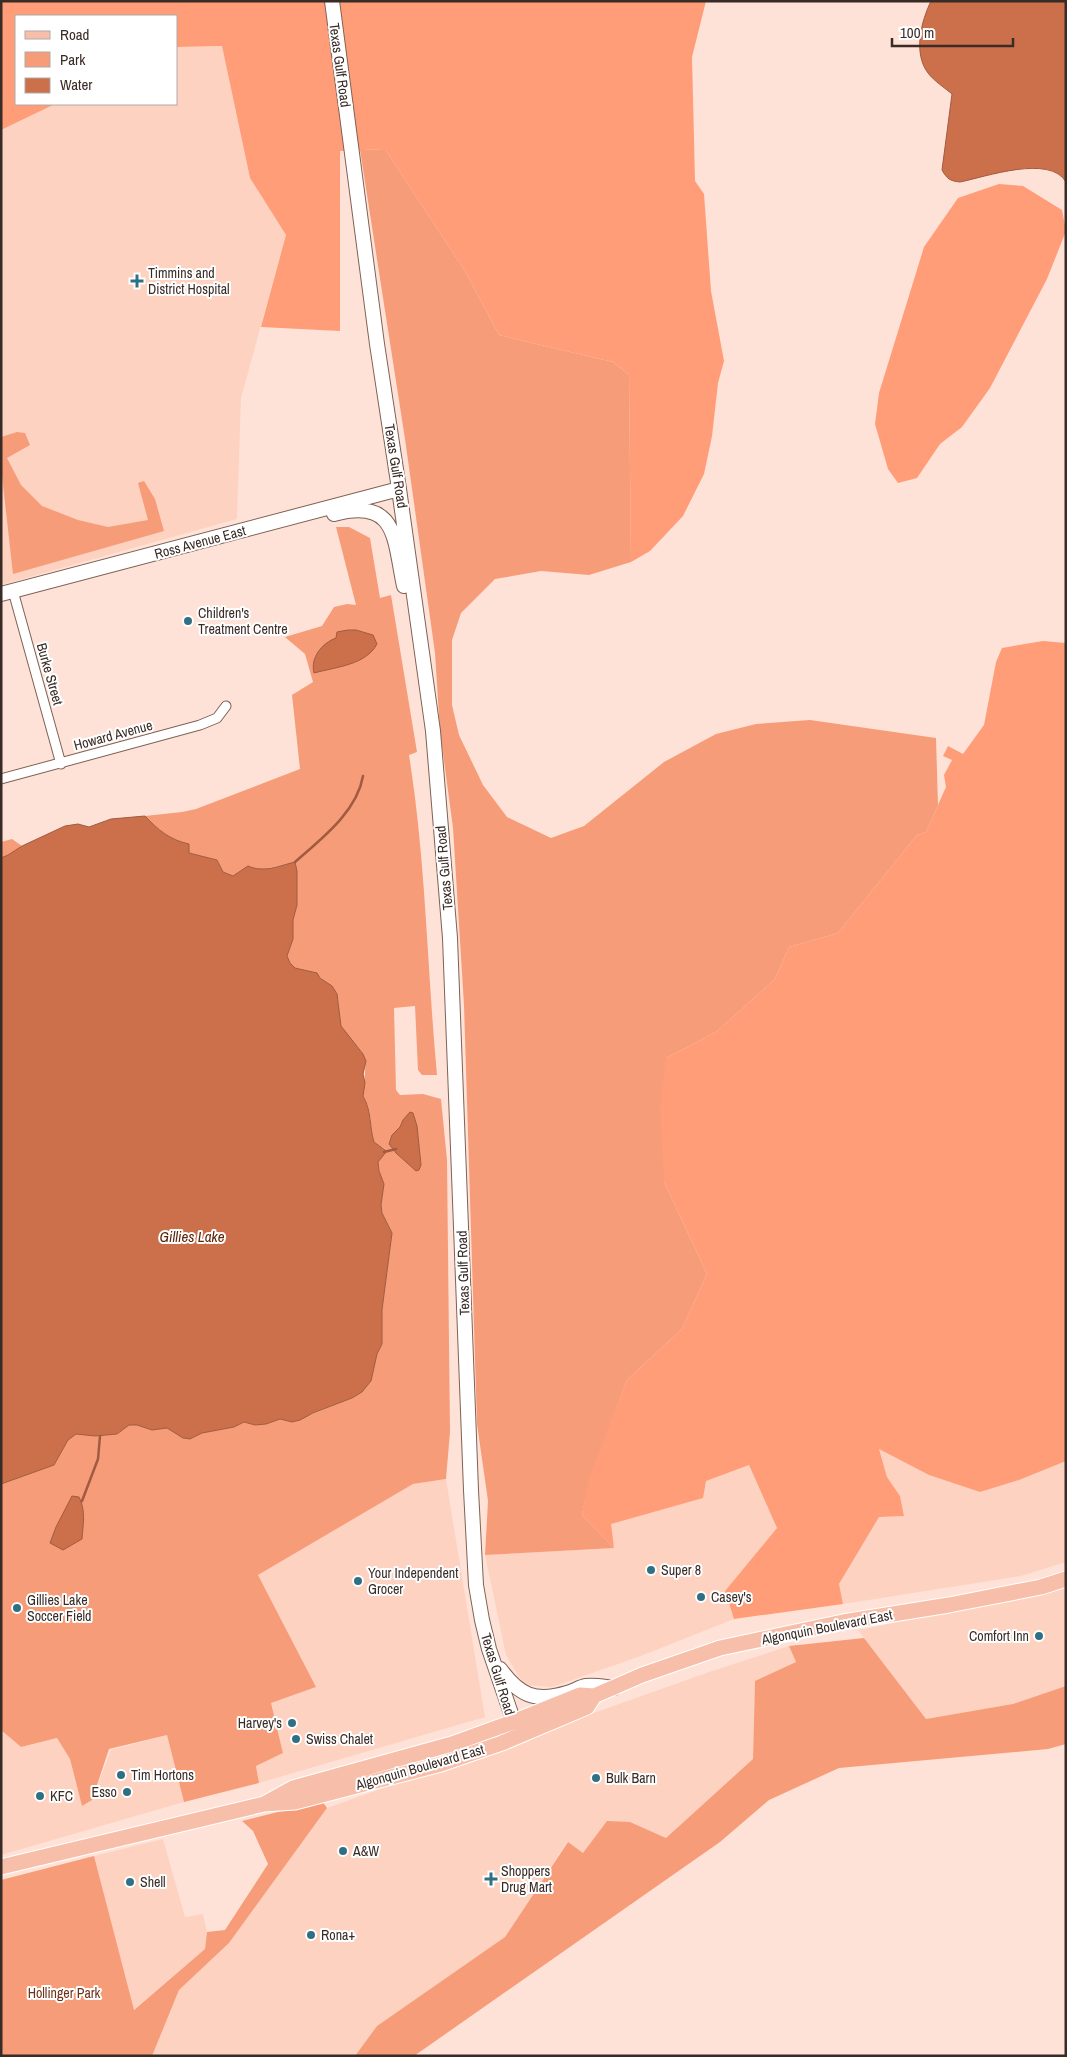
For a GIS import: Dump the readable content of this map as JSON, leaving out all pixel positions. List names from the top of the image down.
{
  "streets": {
    "main road": ["Texas Gulf Road", "Ross Avenue East", "Algonquin Boulevard East"],
    "street": ["Burke Street", "Howard Avenue"]
  },
  "crossings": [
    ["Texas Gulf Road", "Ross Avenue East"],
    ["Texas Gulf Road", "Algonquin Boulevard East"],
    ["Ross Avenue East", "Burke Street"],
    ["Burke Street", "Howard Avenue"]
  ],
  "water": ["Gillies Lake"],
  "parks": ["Hollinger Park"],
  "places": {
    "health": ["Timmins and District Hospital", "Shoppers Drug Mart"],
    "other": [
      "Children's Treatment Centre",
      "Super 8",
      "Your Independent Grocer",
      "Casey's",
      "Gillies Lake Soccer Field",
      "Comfort Inn",
      "Harvey's",
      "Swiss Chalet",
      "Tim Hortons",
      "Bulk Barn",
      "Esso",
      "KFC",
      "A&W",
      "Shell",
      "Rona+"
    ]
  },
  "legend": ["Road", "Park", "Water"],
  "scale_bar": "100 m"
}
